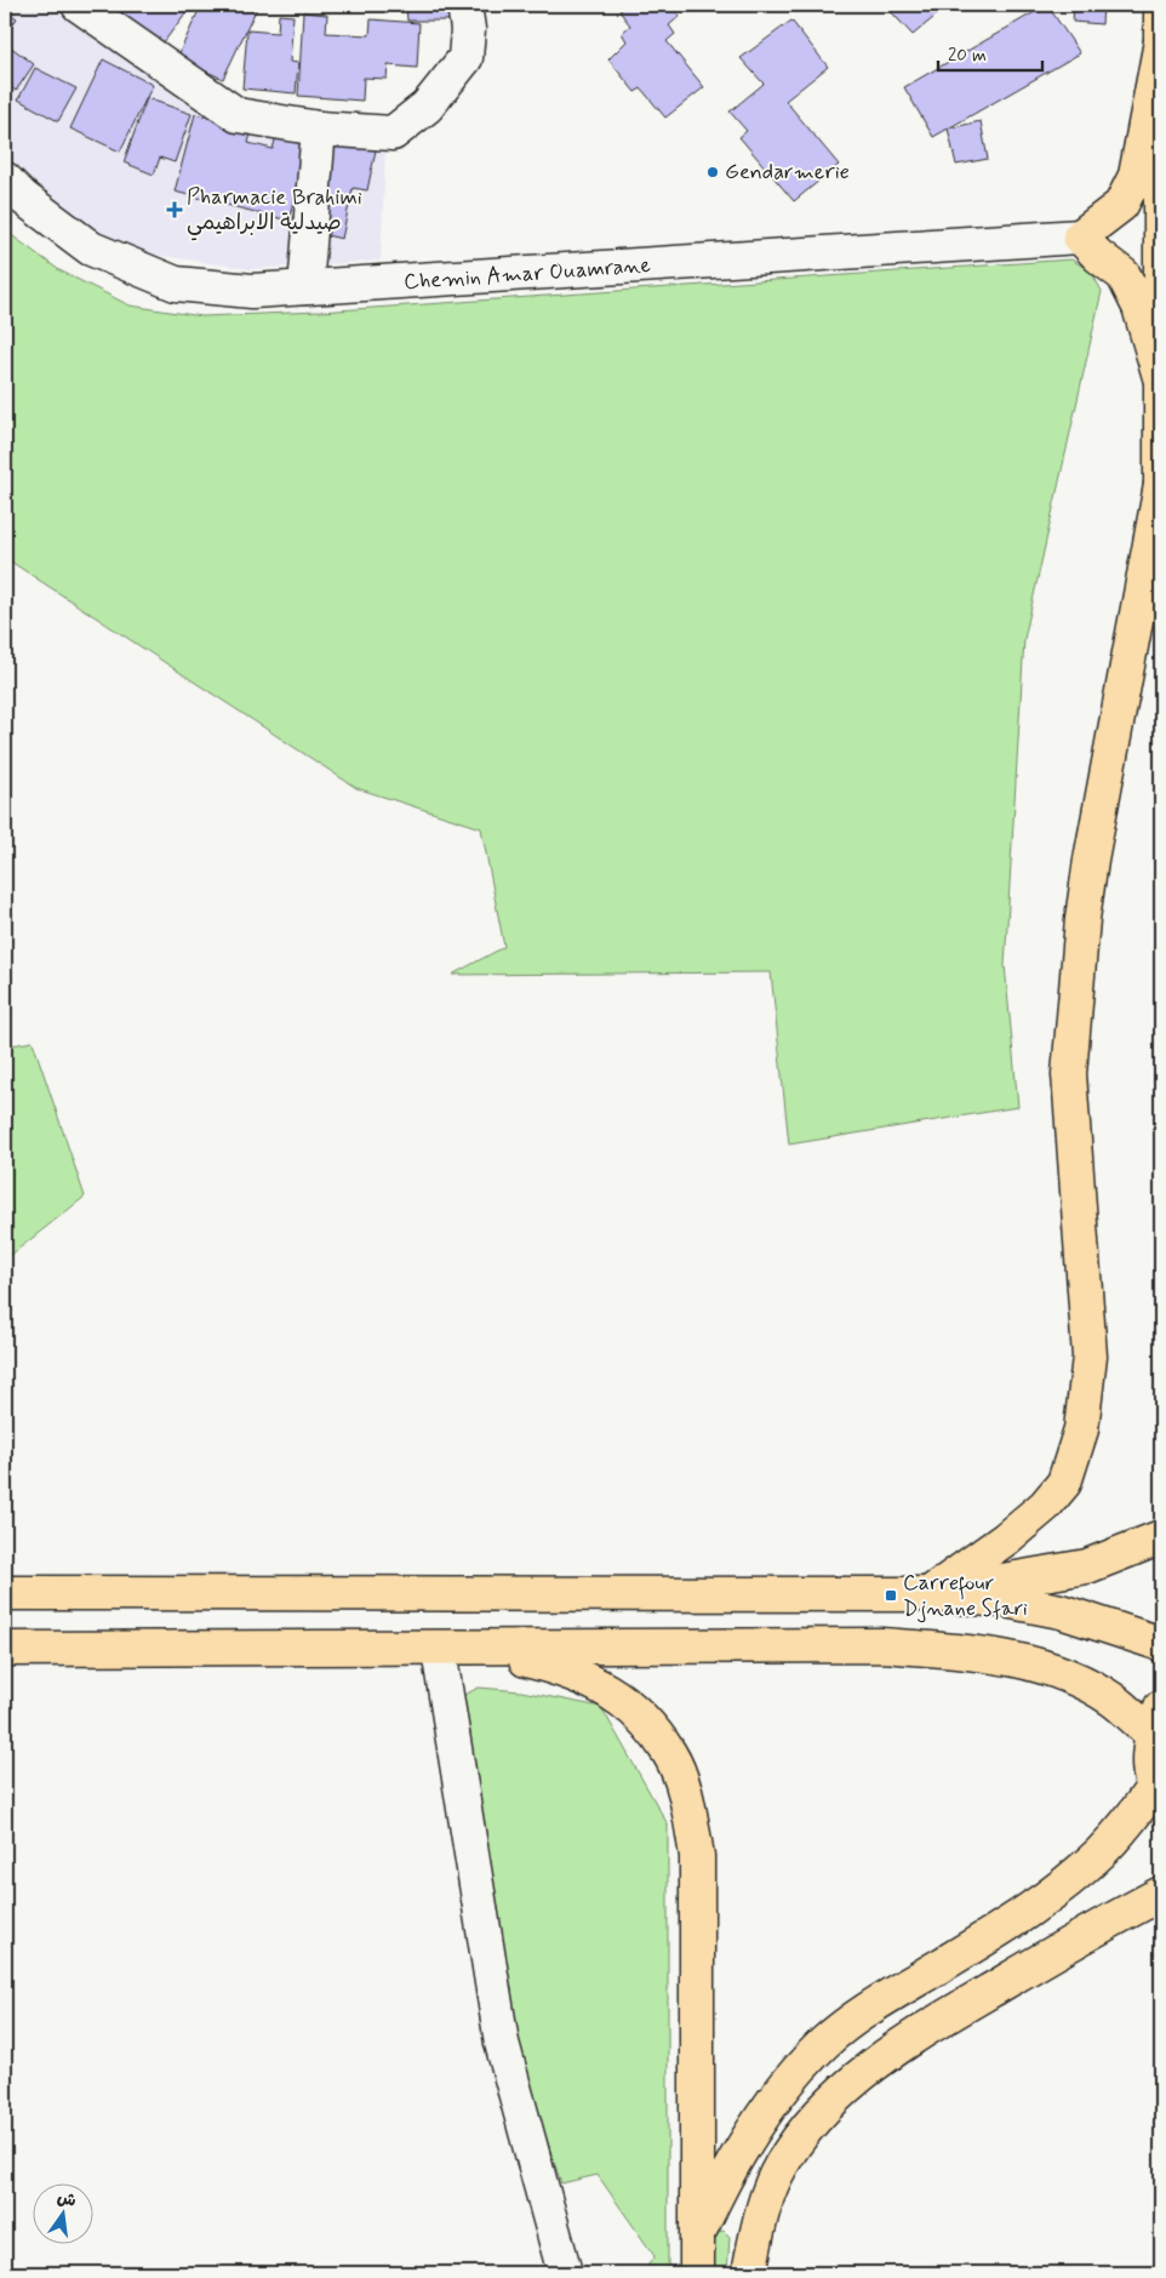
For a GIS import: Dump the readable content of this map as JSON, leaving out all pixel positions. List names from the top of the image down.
{
  "streets": {
    "street": ["Chemin Amar Ouamrane"]
  },
  "places": {
    "other": ["Gendarmerie"],
    "health": ["Pharmacie Brahimi صيدلية الابراهيمي"],
    "transit": ["Carrefour Djnane Sfari"]
  },
  "scale_bar": "20 m",
  "north": "top"
}
